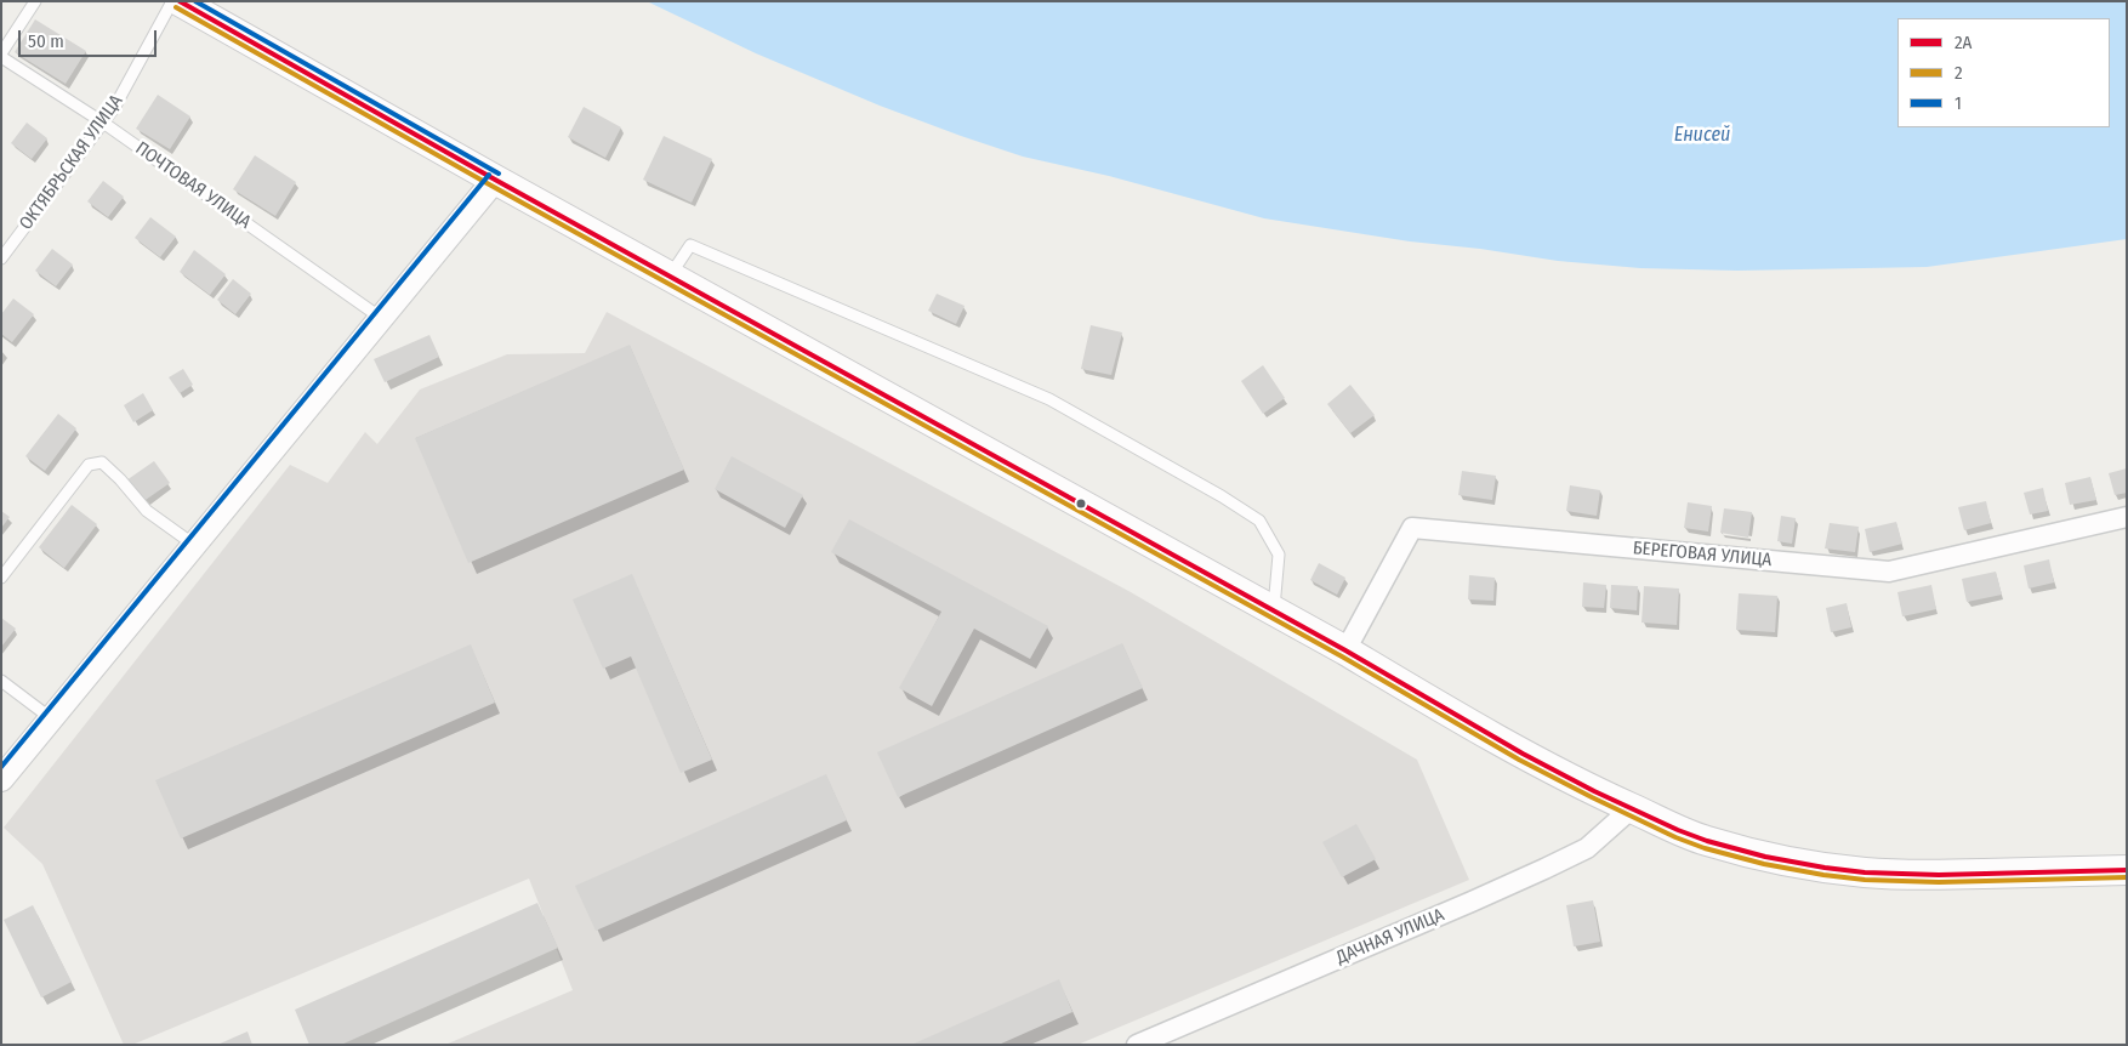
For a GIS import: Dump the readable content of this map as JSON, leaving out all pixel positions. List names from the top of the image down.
{
  "streets": {
    "street": ["БЕРЕГОВАЯ УЛИЦА", "ДАЧНАЯ УЛИЦА"],
    "lane": ["ОКТЯБРЬСКАЯ УЛИЦА", "ПОЧТОВАЯ УЛИЦА"]
  },
  "crossings": [
    ["ОКТЯБРЬСКАЯ УЛИЦА", "ПОЧТОВАЯ УЛИЦА"]
  ],
  "water": ["Енисей"],
  "lines": ["transit line 2А", "transit line 1", "transit line 2"],
  "legend": ["2А", "2", "1"],
  "scale_bar": "50 m"
}
